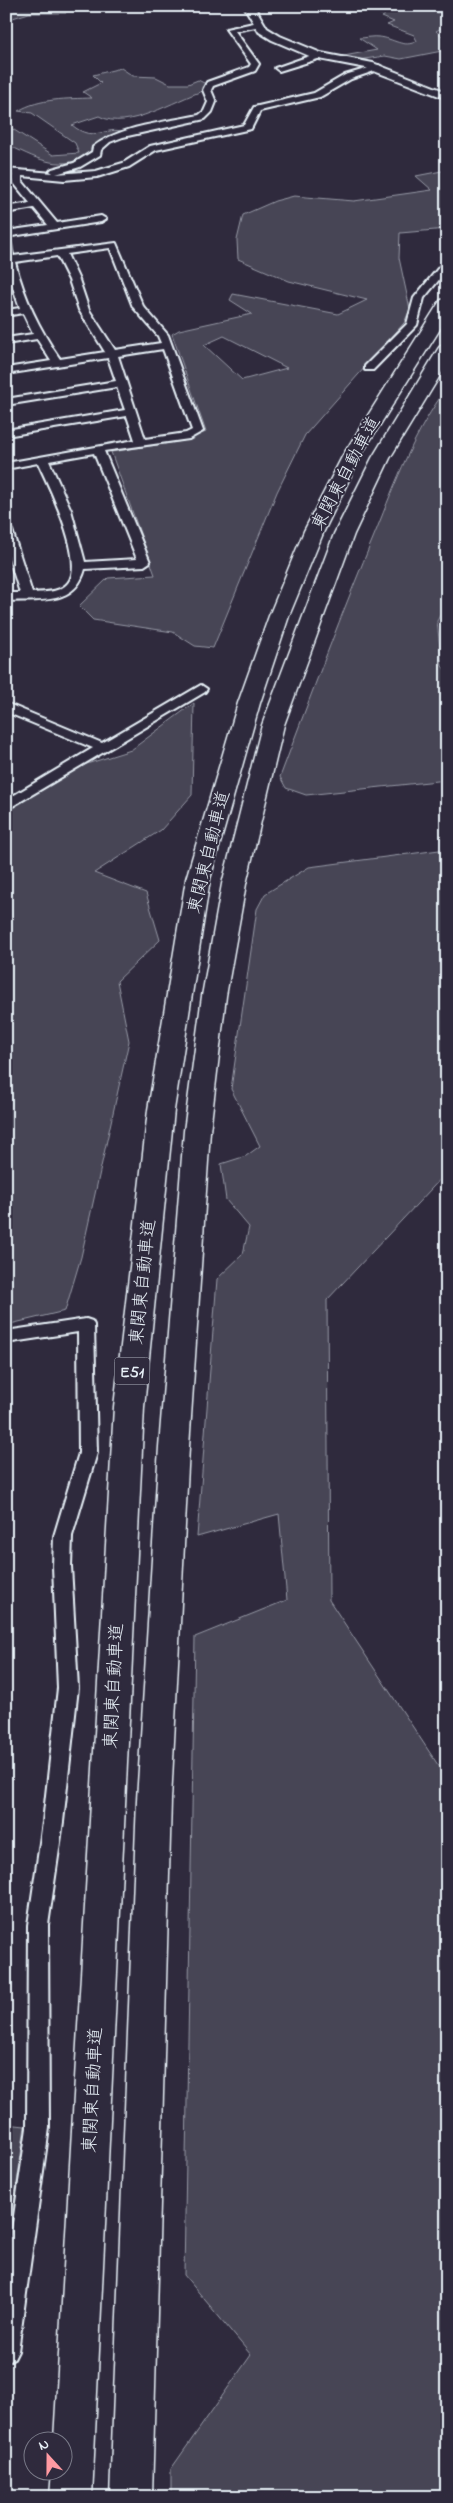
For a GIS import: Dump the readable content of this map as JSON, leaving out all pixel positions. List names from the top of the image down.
{
  "streets": {
    "highway": ["東関東自動車道", "E51"]
  },
  "north": "top"
}
